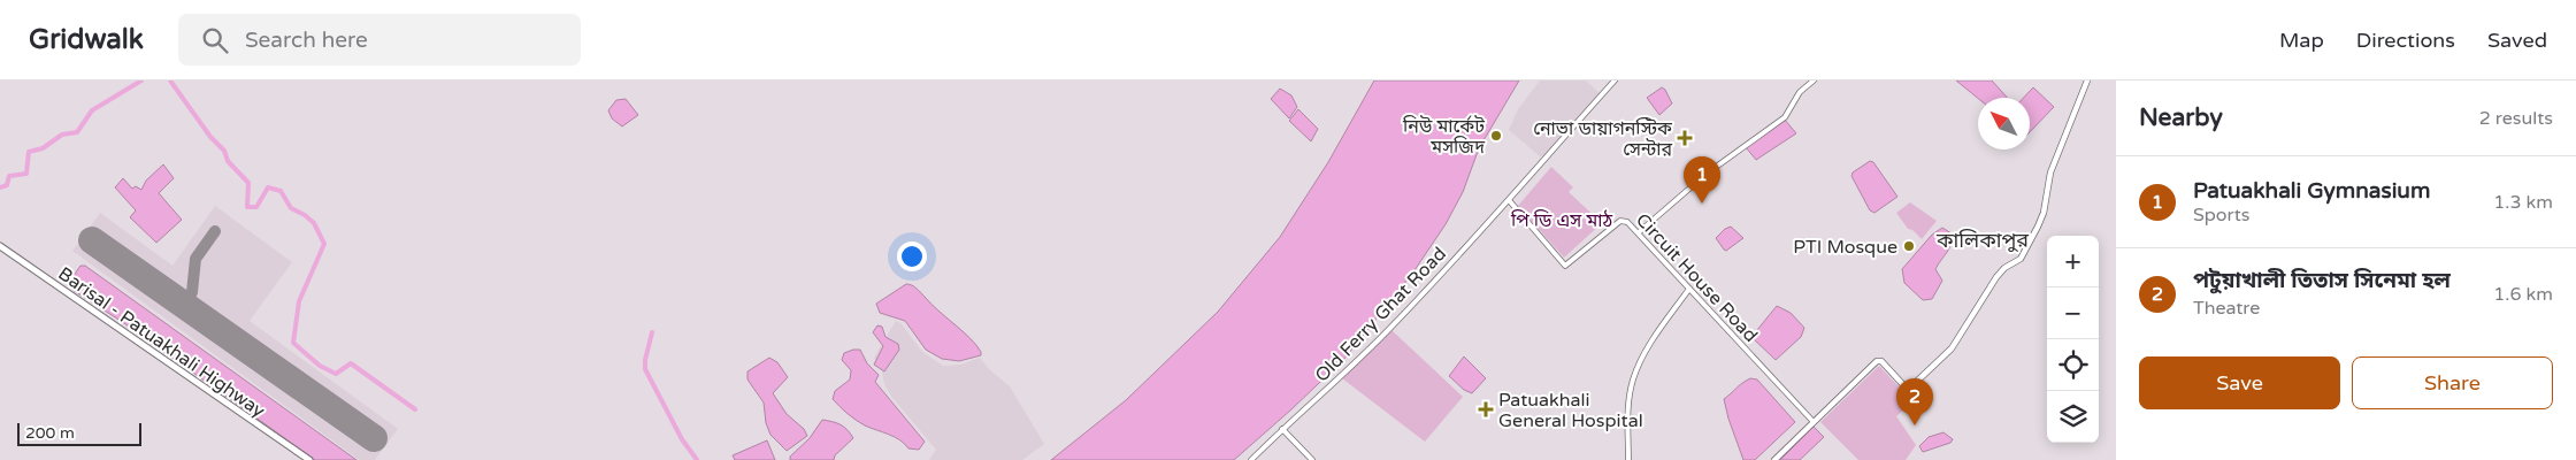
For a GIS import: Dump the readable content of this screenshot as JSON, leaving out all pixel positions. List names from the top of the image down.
{
  "streets": {
    "highway": ["Barisal - Patuakhali Highway"],
    "street": ["Circuit House Road", "Old Ferry Ghat Road"]
  },
  "crossings": [
    ["Circuit House Road", "Old Ferry Ghat Road"]
  ],
  "districts": ["কালিকাপুর"],
  "parks": ["পি ডি এস মাঠ"],
  "places": {
    "other": ["নিউ মার্কেট মসজিদ", "PTI Mosque"],
    "health": ["নোভা ডায়াগনস্টিক সেন্টার", "Patuakhali General Hospital"]
  },
  "scale_bar": "200 m",
  "north": "top left",
  "page": {
    "header": "Gridwalk",
    "search": "Search here",
    "nav": ["Map", "Directions", "Saved"],
    "heading": ["Nearby", "2 results"],
    "list": [
      {
        "mark": "1",
        "name": "Patuakhali Gymnasium",
        "note": "Sports",
        "value": "1.3 km"
      },
      {
        "mark": "2",
        "name": "পটুয়াখালী তিতাস সিনেমা হল",
        "note": "Theatre",
        "value": "1.6 km"
      }
    ],
    "pins": ["1", "2"],
    "map_buttons": ["+", "−"],
    "buttons": ["Save", "Share"],
    "scale": "200 m"
  }
}
